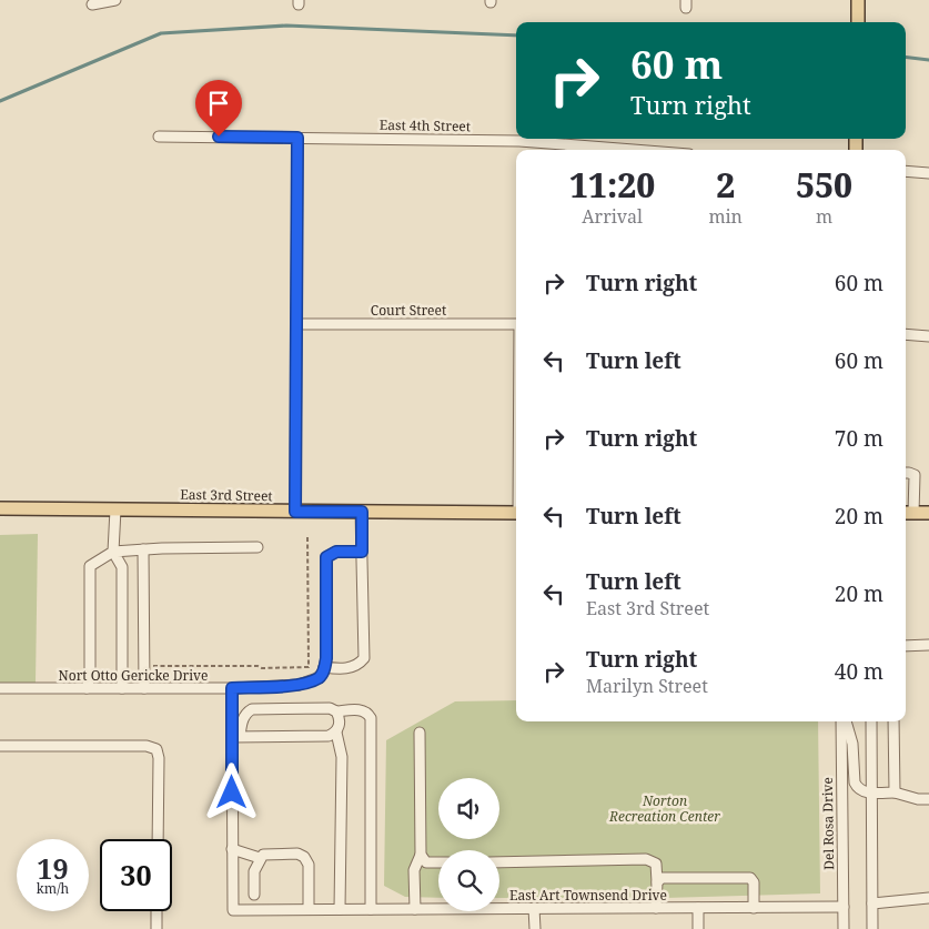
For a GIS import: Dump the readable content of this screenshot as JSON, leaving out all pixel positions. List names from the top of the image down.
{
  "streets": {
    "main road": ["East 3rd Street"],
    "street": [
      "East 4th Street",
      "Court Street",
      "Nort Otto Gericke Drive",
      "Del Rosa Drive",
      "East Art Townsend Drive"
    ]
  },
  "crossings": [
    ["Del Rosa Drive", "East Art Townsend Drive"]
  ],
  "parks": ["Norton Recreation Center"],
  "page": {
    "turn": ["60 m", "Turn right"],
    "eta": [
      "11:20",
      "Arrival",
      "2",
      "min",
      "550",
      "m"
    ],
    "list": [
      {
        "name": "Turn right",
        "value": "60 m"
      },
      {
        "name": "Turn left",
        "value": "60 m"
      },
      {
        "name": "Turn right",
        "value": "70 m"
      },
      {
        "name": "Turn left",
        "value": "20 m"
      },
      {
        "name": "Turn left",
        "note": "East 3rd Street",
        "value": "20 m"
      },
      {
        "name": "Turn right",
        "note": "Marilyn Street",
        "value": "40 m"
      }
    ],
    "speed": "19 km/h",
    "limit": "30"
  }
}
